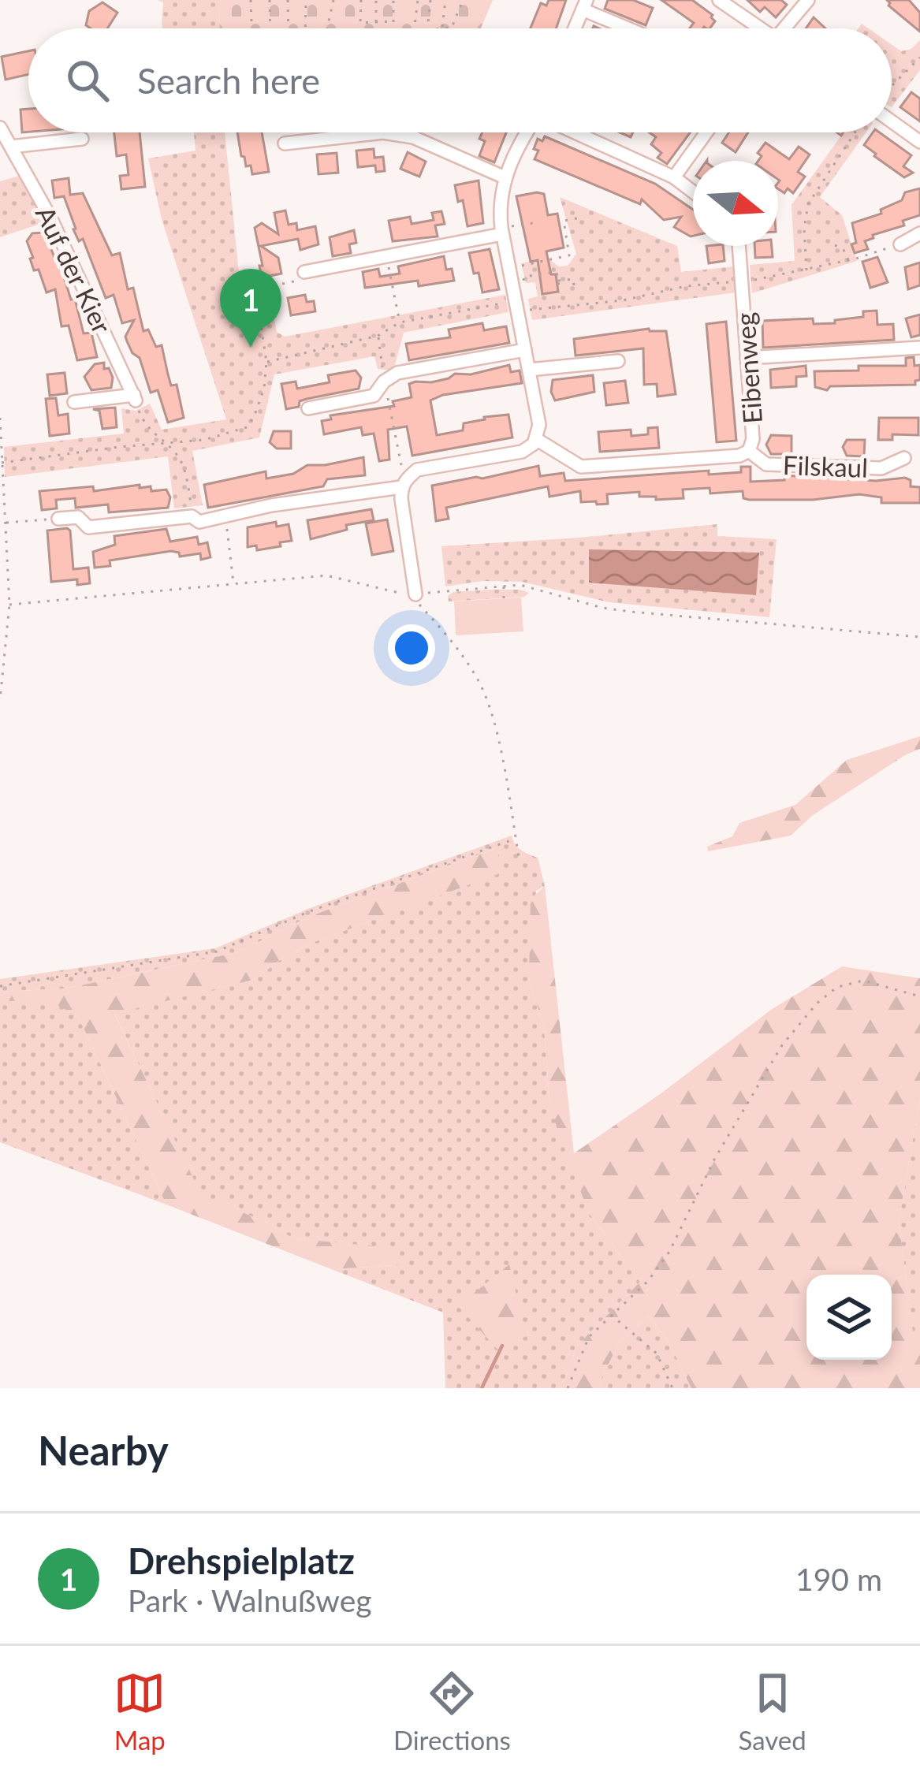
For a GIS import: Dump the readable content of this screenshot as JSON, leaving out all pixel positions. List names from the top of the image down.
{
  "streets": {
    "street": ["Auf der Kier", "Eibenweg", "Filskaul"]
  },
  "crossings": [
    ["Eibenweg", "Filskaul"]
  ],
  "north": "right",
  "page": {
    "search": "Search here",
    "pins": "1",
    "heading": "Nearby",
    "list": [
      {
        "mark": "1",
        "name": "Drehspielplatz",
        "note": "Park · Walnußweg",
        "value": "190 m"
      }
    ],
    "nav": ["Map", "Directions", "Saved"]
  }
}
